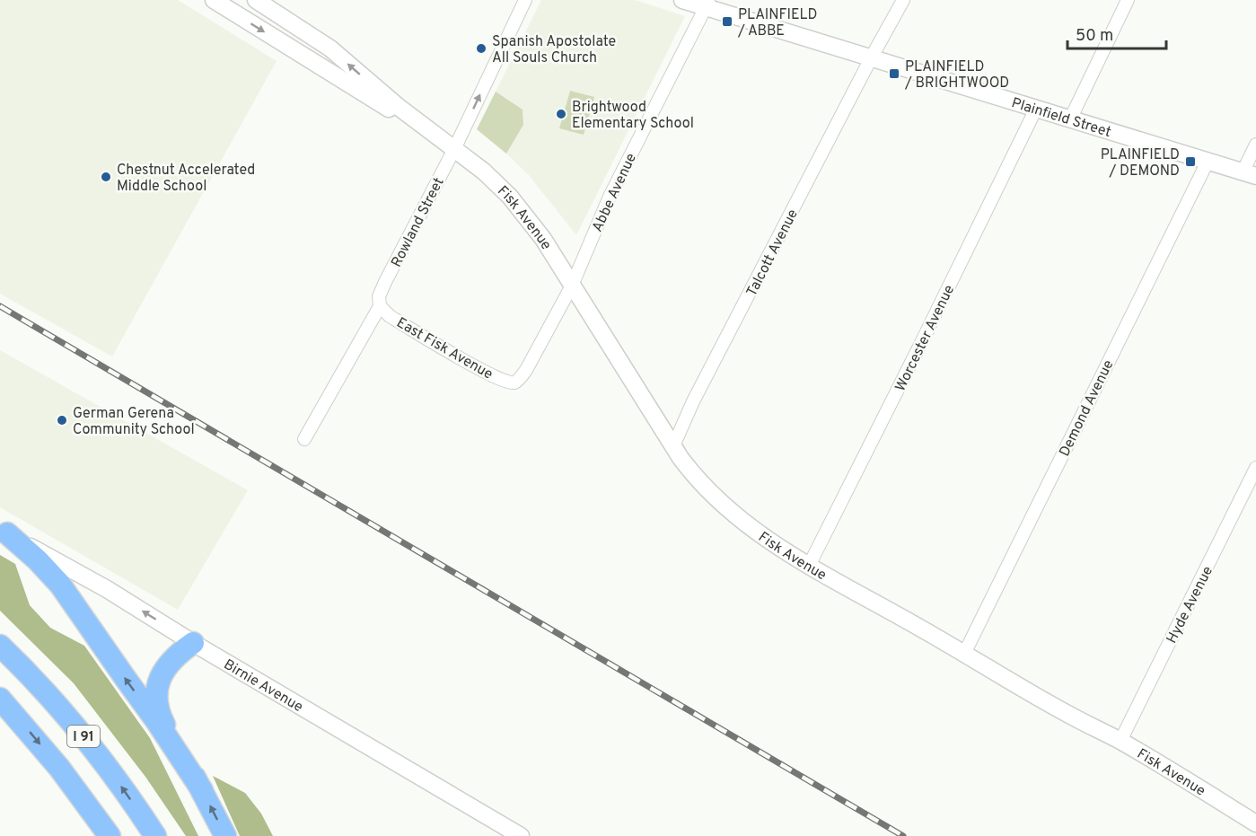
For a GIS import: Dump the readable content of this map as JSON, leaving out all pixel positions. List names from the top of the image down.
{
  "streets": {
    "highway": ["I 91"],
    "street": [
      "Plainfield Street",
      "Abbe Avenue",
      "Fisk Avenue",
      "Rowland Street",
      "Talcott Avenue",
      "Worcester Avenue",
      "East Fisk Avenue",
      "Demond Avenue",
      "Hyde Avenue",
      "Birnie Avenue"
    ]
  },
  "crossings": [
    ["Plainfield Street", "Abbe Avenue"],
    ["Plainfield Street", "Talcott Avenue"],
    ["Plainfield Street", "Worcester Avenue"],
    ["Plainfield Street", "Demond Avenue"],
    ["Abbe Avenue", "Fisk Avenue"],
    ["Abbe Avenue", "East Fisk Avenue"],
    ["Fisk Avenue", "Rowland Street"],
    ["Fisk Avenue", "Talcott Avenue"],
    ["Fisk Avenue", "Worcester Avenue"],
    ["Fisk Avenue", "Demond Avenue"],
    ["Fisk Avenue", "Hyde Avenue"],
    ["Rowland Street", "East Fisk Avenue"]
  ],
  "one_way": ["Birnie Avenue"],
  "places": {
    "transit": ["PLAINFIELD / ABBE", "PLAINFIELD / BRIGHTWOOD", "PLAINFIELD / DEMOND"],
    "other": [
      "Spanish Apostolate All Souls Church",
      "Brightwood Elementary School",
      "Chestnut Accelerated Middle School",
      "German Gerena Community School"
    ]
  },
  "scale_bar": "50 m"
}
